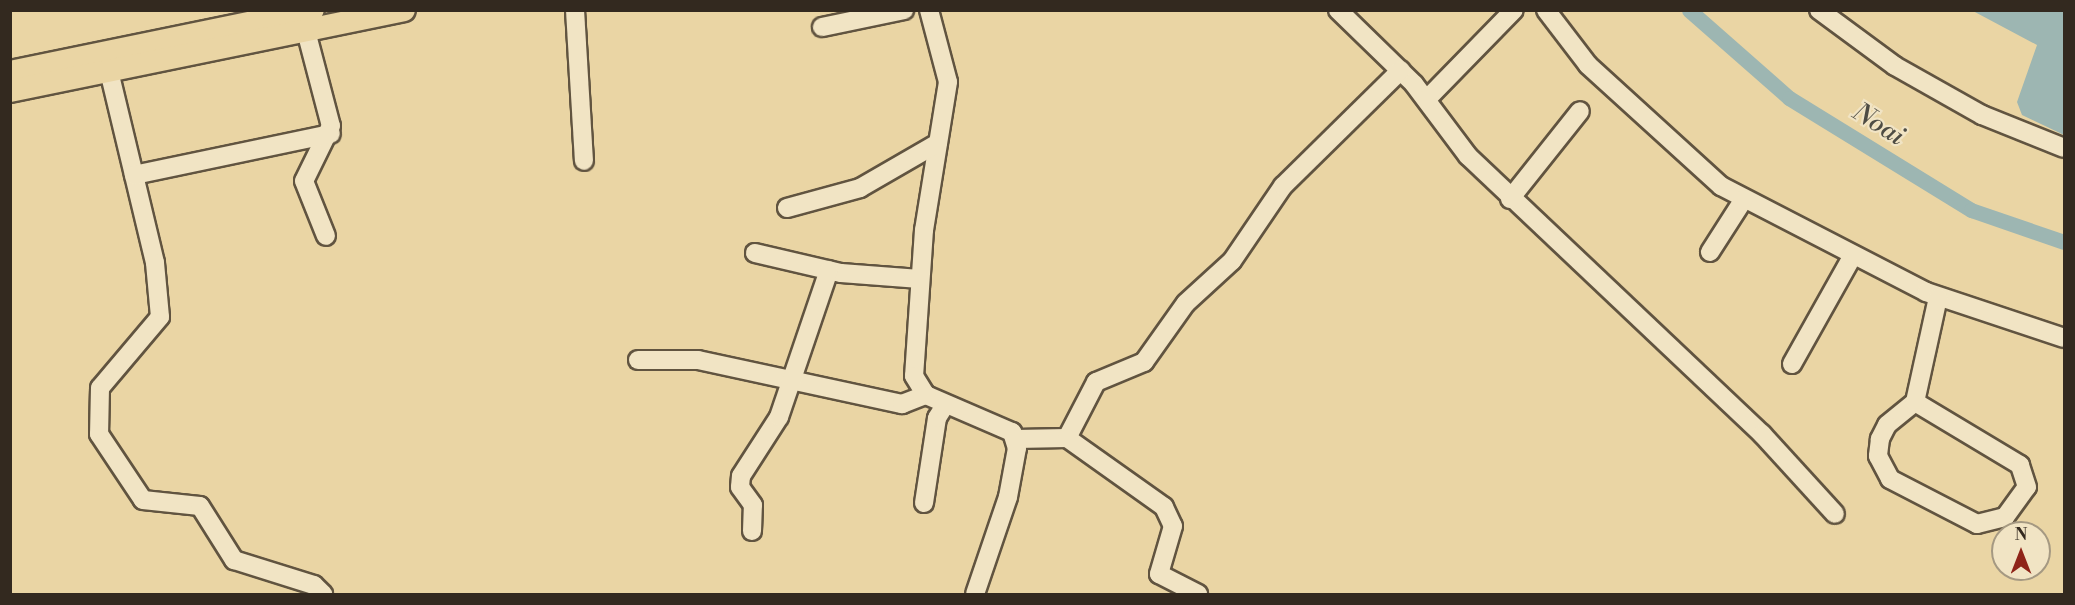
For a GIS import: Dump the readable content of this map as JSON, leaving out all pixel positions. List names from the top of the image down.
{
  "water": ["Noai"],
  "north": "top"
}
